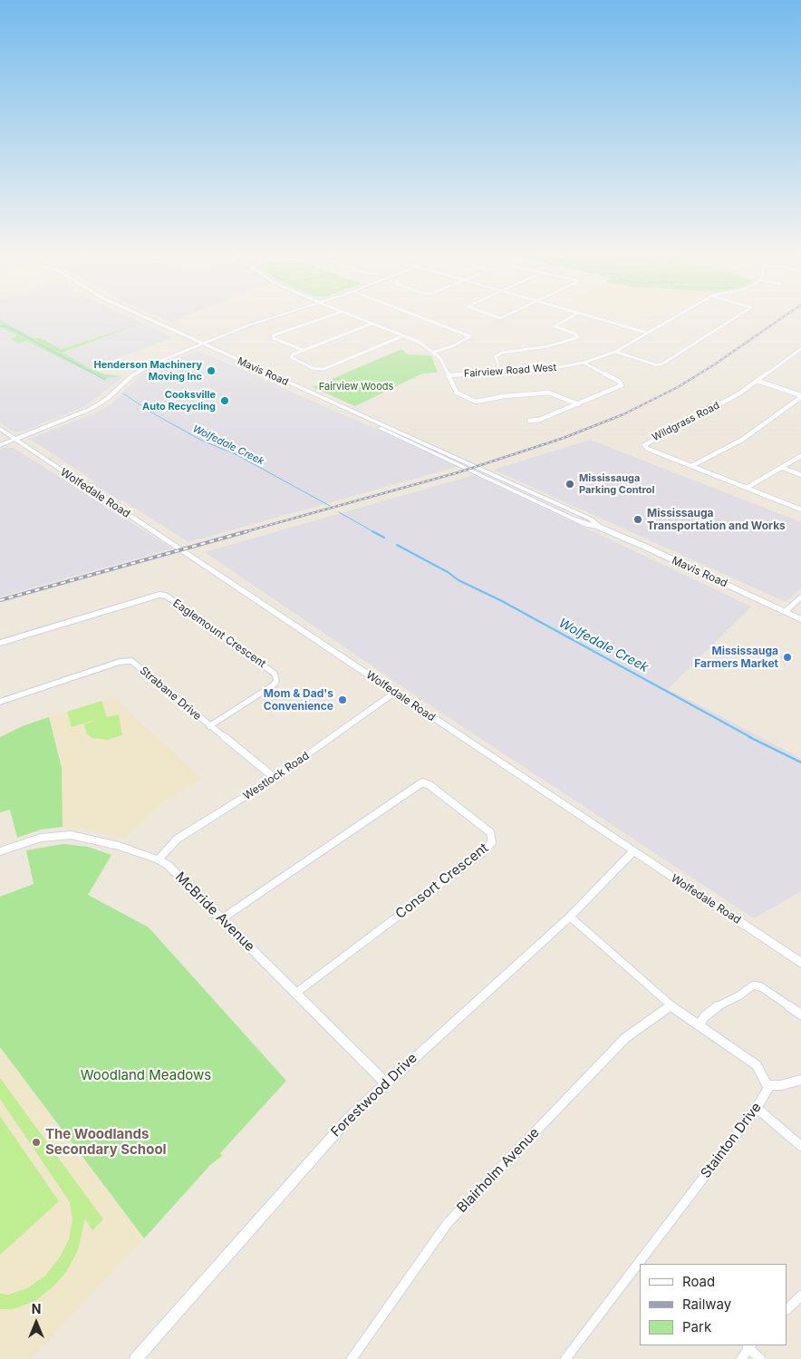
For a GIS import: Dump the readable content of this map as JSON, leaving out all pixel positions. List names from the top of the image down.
{
  "streets": {
    "main road": ["Mavis Road"],
    "street": [
      "Fairview Road West",
      "Wildgrass Road",
      "Wolfedale Road",
      "Eaglemount Crescent",
      "Strabane Drive",
      "Westlock Road",
      "Consort Crescent",
      "McBride Avenue",
      "Forestwood Drive",
      "Stainton Drive",
      "Blairholm Avenue"
    ]
  },
  "crossings": [
    ["Wolfedale Road", "Westlock Road"],
    ["Wolfedale Road", "Forestwood Drive"],
    ["Eaglemount Crescent", "Strabane Drive"],
    ["Strabane Drive", "Westlock Road"],
    ["Westlock Road", "McBride Avenue"],
    ["Consort Crescent", "McBride Avenue"],
    ["McBride Avenue", "Forestwood Drive"]
  ],
  "water": ["Wolfedale Creek"],
  "parks": ["Fairview Woods", "Woodland Meadows"],
  "places": [
    "Henderson Machinery Moving Inc",
    "Cooksville Auto Recycling",
    "Mississauga Parking Control",
    "Mississauga Transportation and Works",
    "Mississauga Farmers Market",
    "Mom & Dad's Convenience",
    "The Woodlands Secondary School"
  ],
  "legend": ["Road", "Railway", "Park"],
  "north": "top"
}
